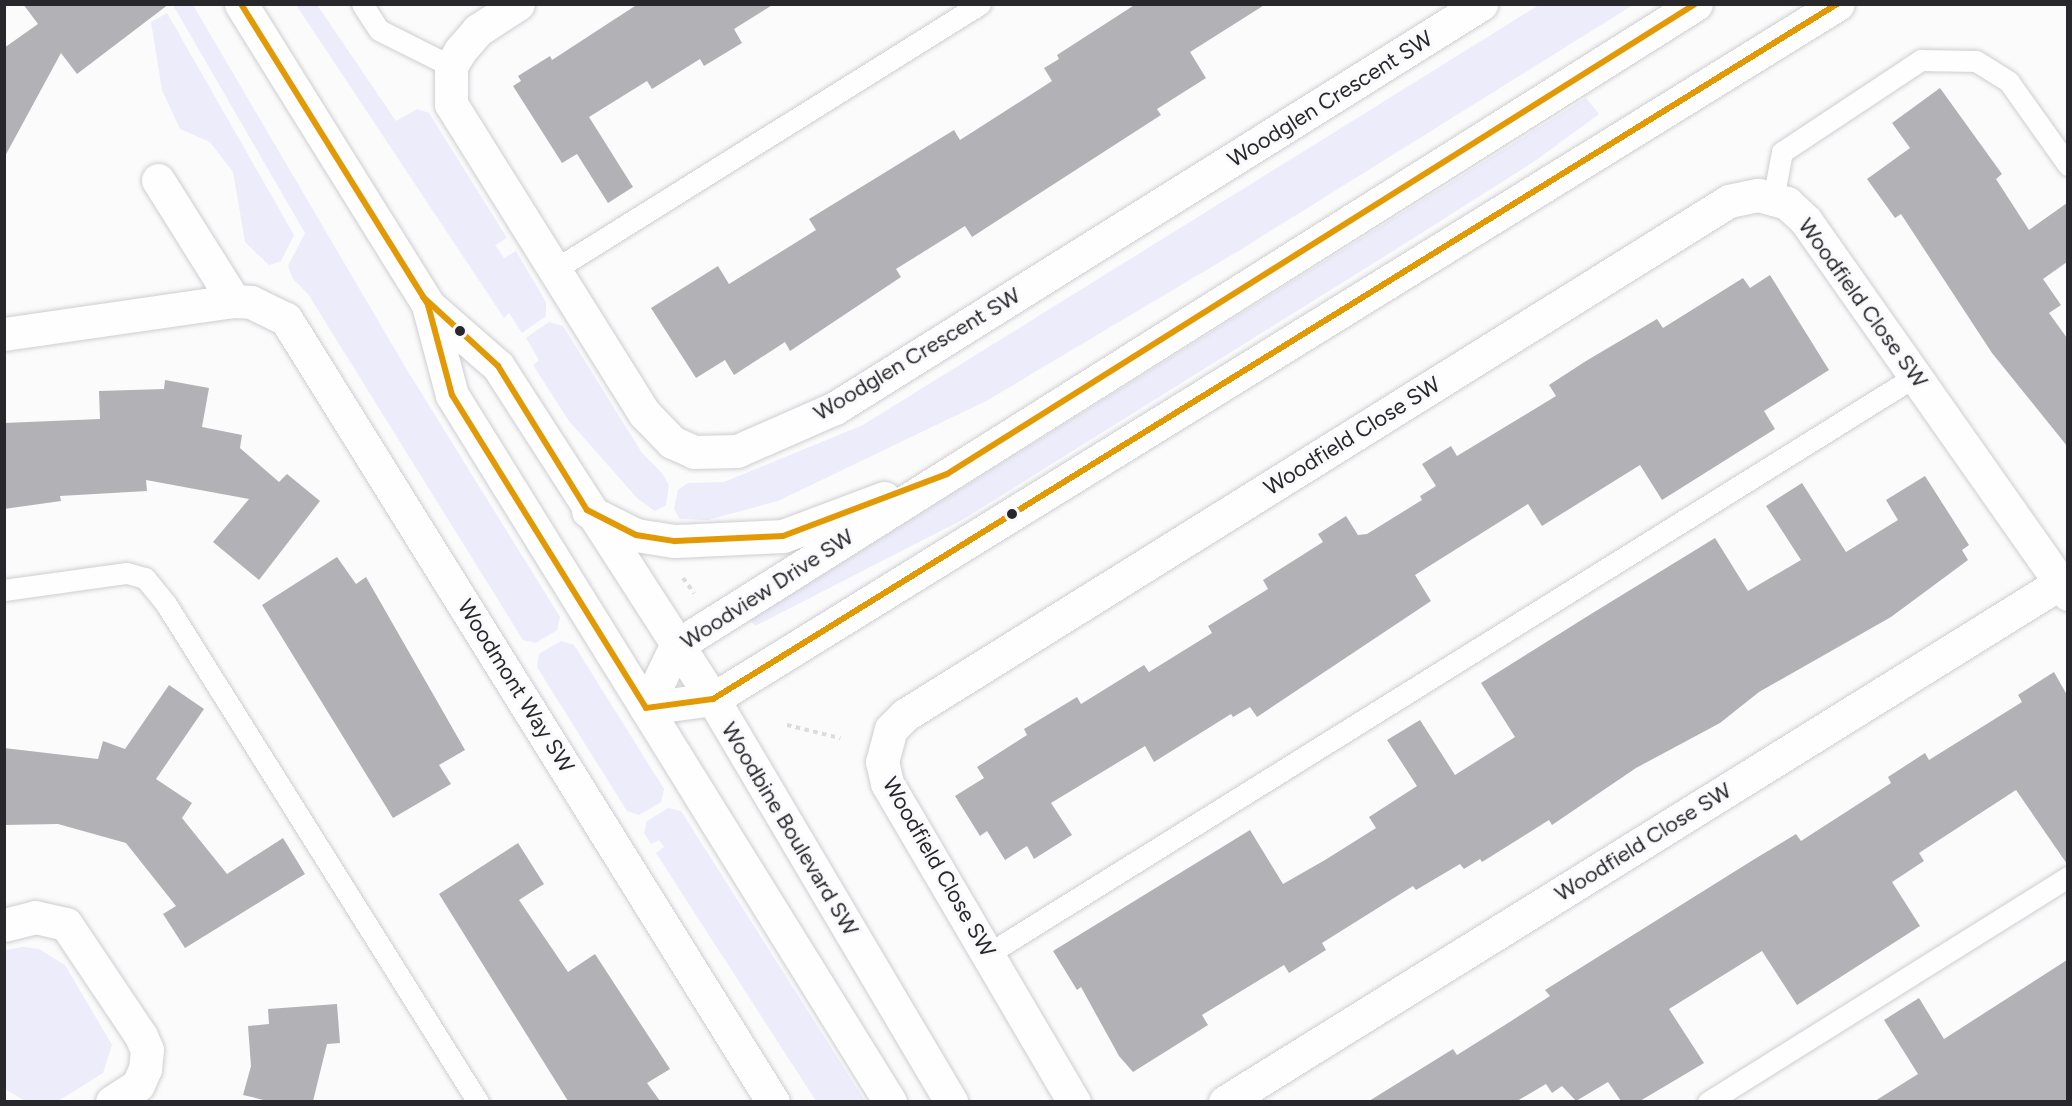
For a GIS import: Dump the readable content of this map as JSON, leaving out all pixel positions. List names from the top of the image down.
{
  "streets": {
    "street": [
      "Woodglen Crescent SW",
      "Woodfield Close SW",
      "Woodview Drive SW",
      "Woodmont Way SW",
      "Woodbine Boulevard SW"
    ]
  },
  "crossings": [
    ["Woodview Drive SW", "Woodbine Boulevard SW"]
  ]
}
